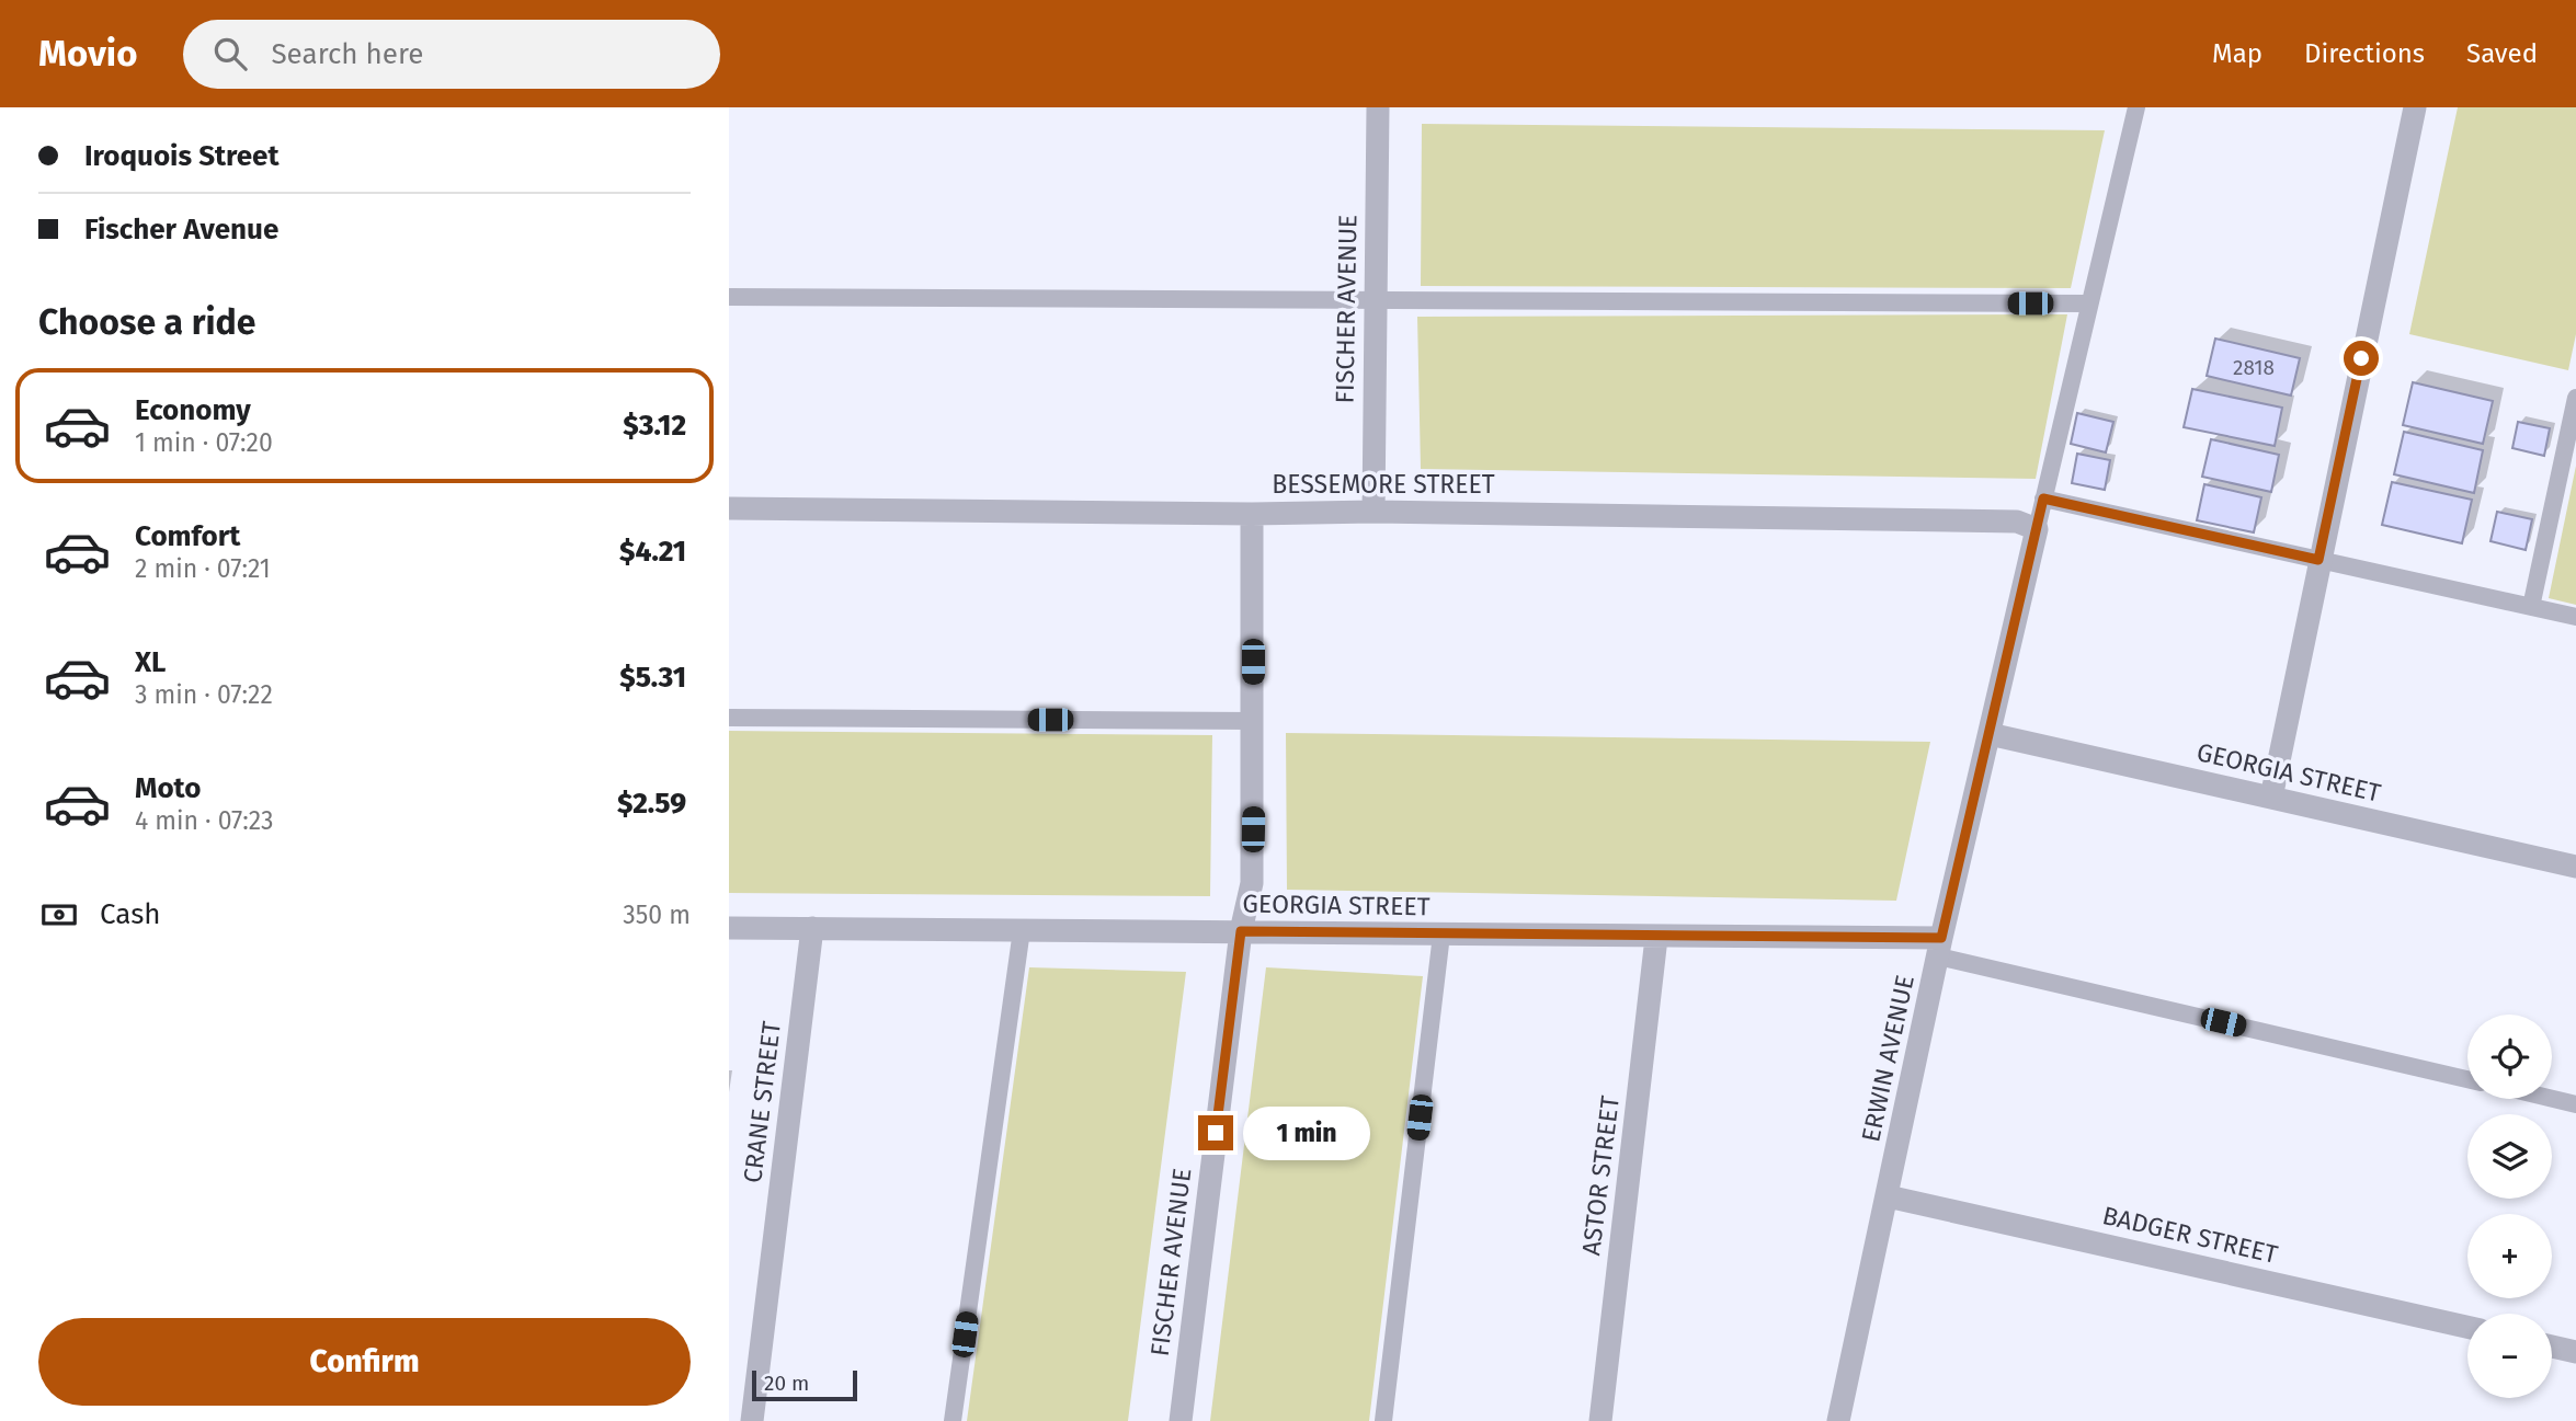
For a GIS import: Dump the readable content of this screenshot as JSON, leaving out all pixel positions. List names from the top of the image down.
{
  "streets": {
    "street": [
      "FISCHER AVENUE",
      "BESSEMORE STREET",
      "GEORGIA STREET",
      "ERWIN AVENUE",
      "CRANE STREET",
      "ASTOR STREET",
      "BADGER STREET"
    ]
  },
  "crossings": [
    ["FISCHER AVENUE", "BESSEMORE STREET"],
    ["FISCHER AVENUE", "GEORGIA STREET"],
    ["BESSEMORE STREET", "ERWIN AVENUE"],
    ["GEORGIA STREET", "ERWIN AVENUE"],
    ["GEORGIA STREET", "CRANE STREET"],
    ["GEORGIA STREET", "ASTOR STREET"],
    ["ERWIN AVENUE", "BADGER STREET"]
  ],
  "house_numbers": ["2818"],
  "scale_bar": "20 m",
  "page": {
    "header": "Movio",
    "search": "Search here",
    "nav": ["Map", "Directions", "Saved"],
    "banner": ["Iroquois Street", "Fischer Avenue"],
    "heading": "Choose a ride",
    "list": [
      {
        "name": "Economy",
        "note": "1 min · 07:20",
        "value": "$3.12"
      },
      {
        "name": "Comfort",
        "note": "2 min · 07:21",
        "value": "$4.21"
      },
      {
        "name": "XL",
        "note": "3 min · 07:22",
        "value": "$5.31"
      },
      {
        "name": "Moto",
        "note": "4 min · 07:23",
        "value": "$2.59"
      }
    ],
    "pay": ["Cash", "350 m"],
    "map_buttons": ["+", "−"],
    "bubble": "1 min",
    "buttons": "Confirm",
    "scale": "20 m"
  }
}
